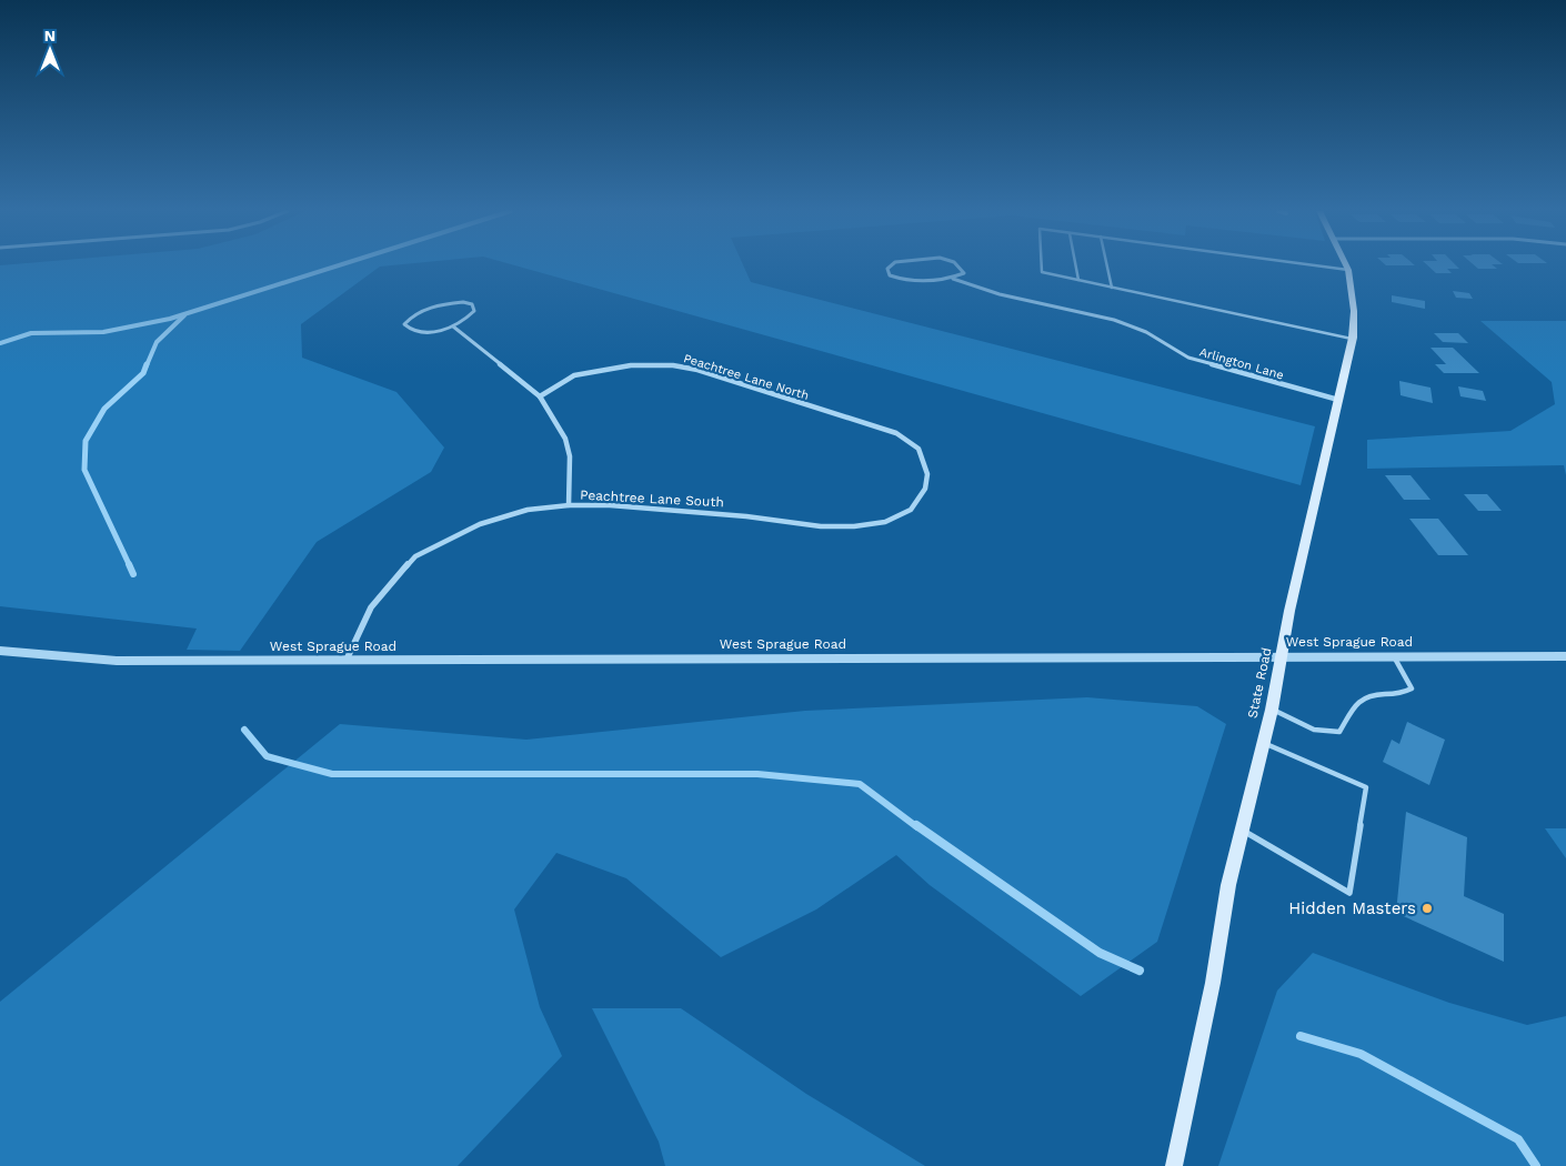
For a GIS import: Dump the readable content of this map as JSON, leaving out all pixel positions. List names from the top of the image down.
{
  "streets": {
    "main road": ["State Road"],
    "street": [
      "Arlington Lane",
      "Peachtree Lane North",
      "Peachtree Lane South",
      "West Sprague Road"
    ]
  },
  "crossings": [
    ["Arlington Lane", "State Road"],
    ["Peachtree Lane North", "Peachtree Lane South"],
    ["Peachtree Lane South", "West Sprague Road"],
    ["West Sprague Road", "State Road"]
  ],
  "places": ["Hidden Masters"],
  "north": "top"
}
